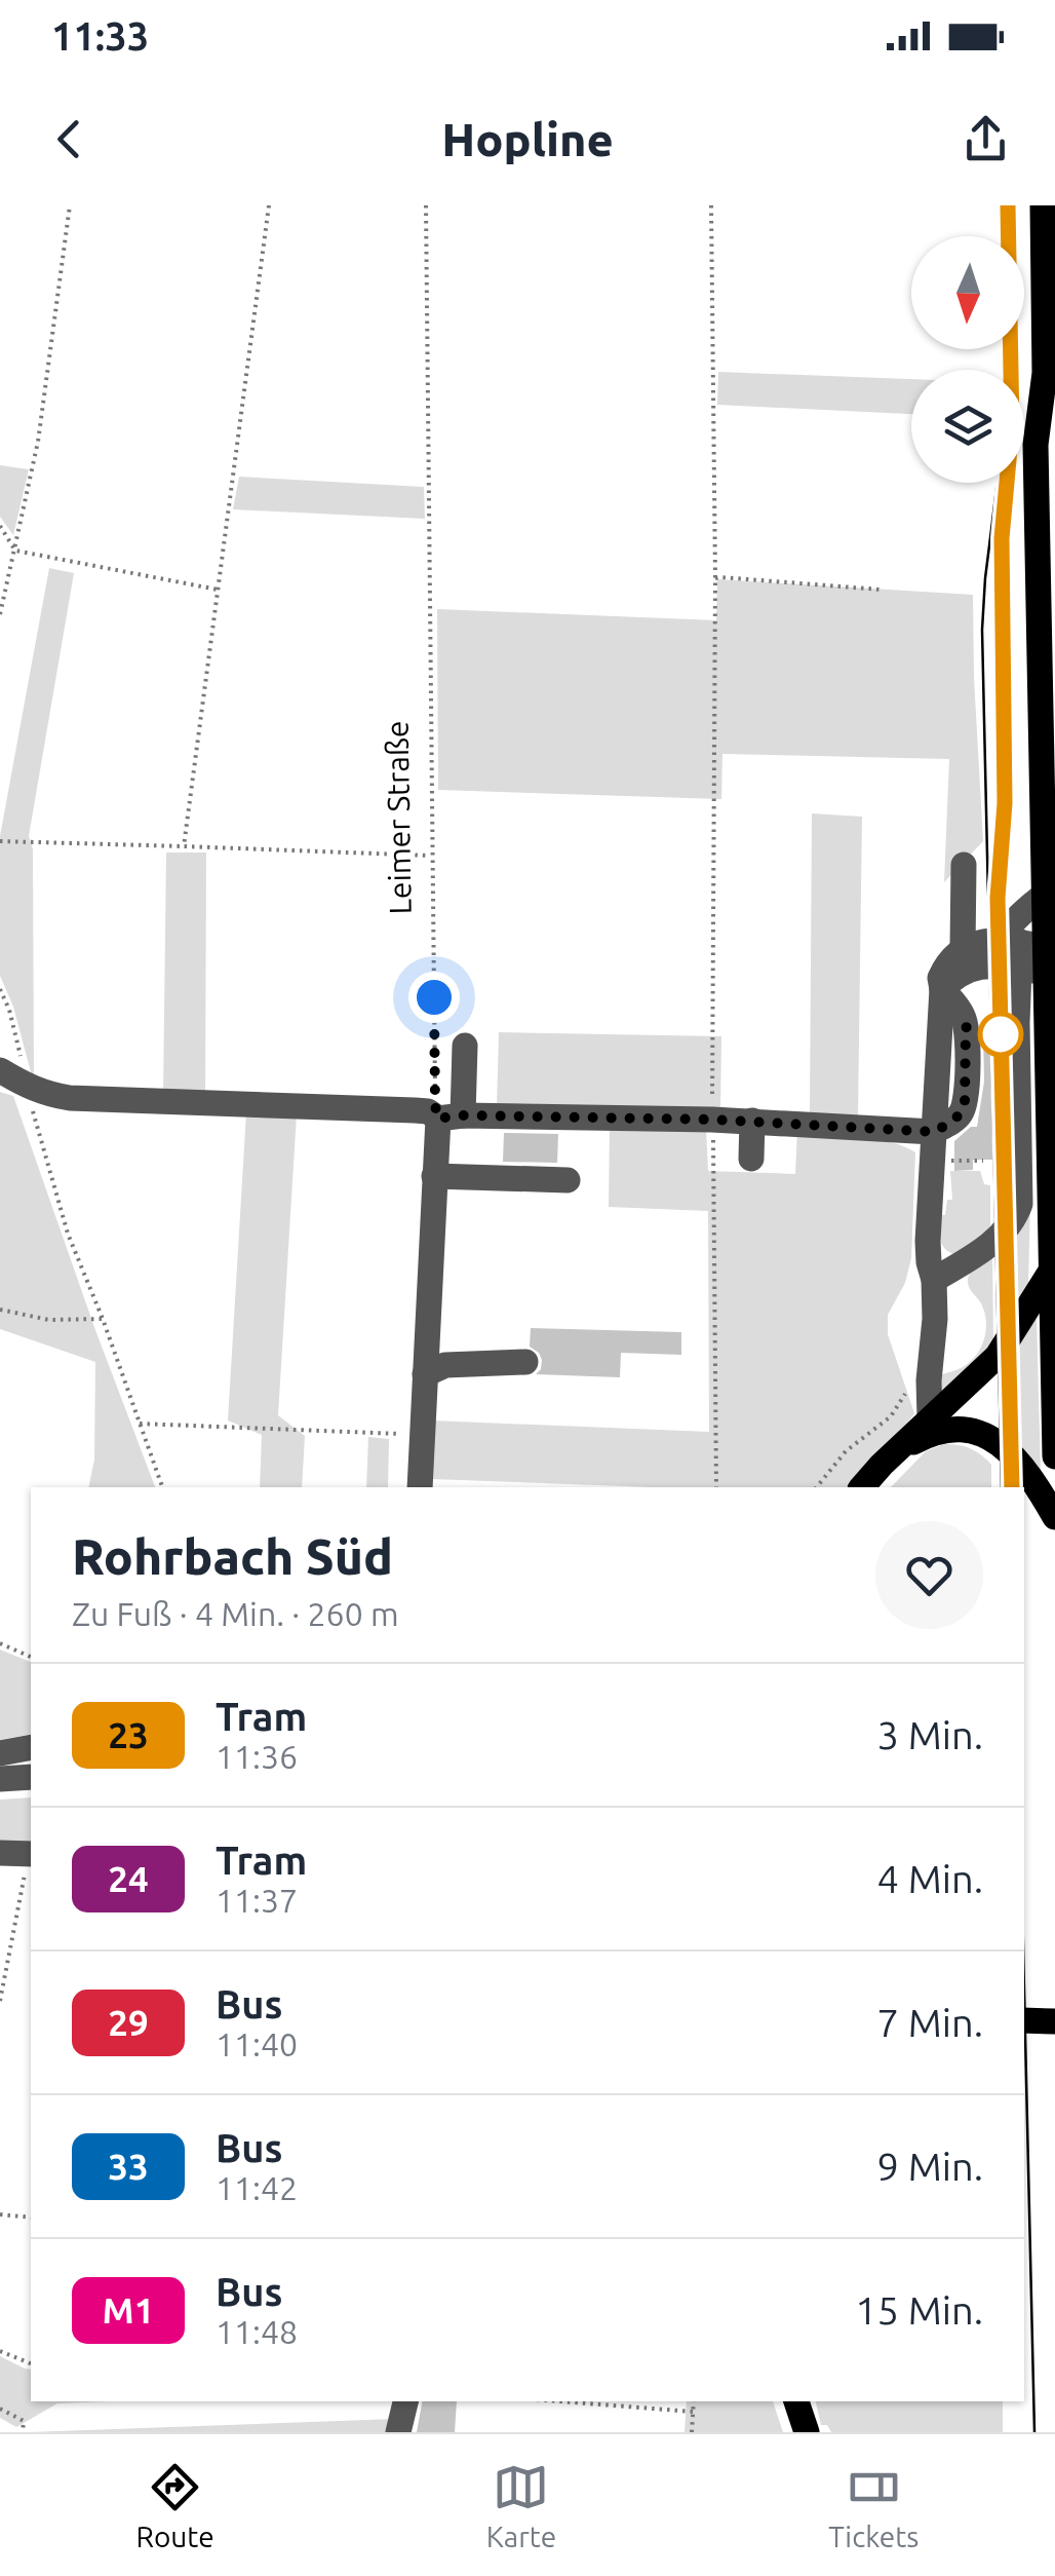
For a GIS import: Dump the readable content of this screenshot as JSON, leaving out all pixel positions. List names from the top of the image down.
{
  "streets": {
    "path": ["Leimer Straße"]
  },
  "lines": ["tram line 23"],
  "north": "bottom",
  "page": {
    "status": "11:33",
    "header": "Hopline",
    "heading": ["Rohrbach Süd", "Zu Fuß · 4 Min. · 260 m"],
    "list": [
      {
        "mark": "23",
        "name": "Tram",
        "note": "11:36",
        "value": "3 Min."
      },
      {
        "mark": "24",
        "name": "Tram",
        "note": "11:37",
        "value": "4 Min."
      },
      {
        "mark": "29",
        "name": "Bus",
        "note": "11:40",
        "value": "7 Min."
      },
      {
        "mark": "33",
        "name": "Bus",
        "note": "11:42",
        "value": "9 Min."
      },
      {
        "mark": "M1",
        "name": "Bus",
        "note": "11:48",
        "value": "15 Min."
      }
    ],
    "tabs": ["Route", "Karte", "Tickets"]
  }
}
